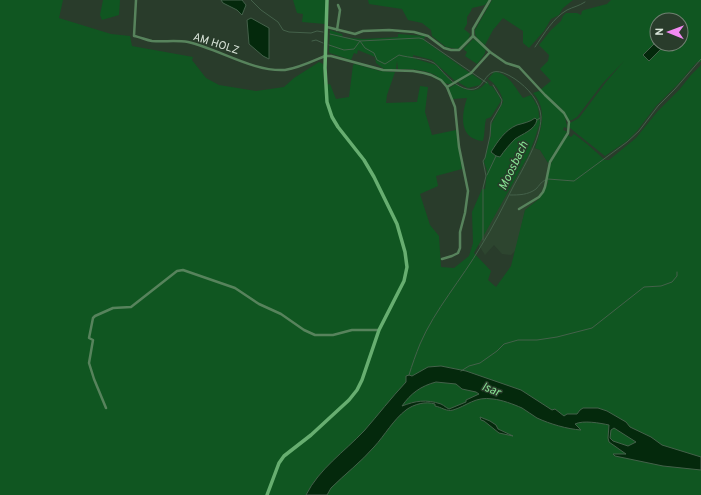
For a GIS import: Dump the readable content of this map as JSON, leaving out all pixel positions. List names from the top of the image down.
{
  "streets": {
    "street": ["AM HOLZ"]
  },
  "water": ["Moosbach", "Isar"],
  "north": "left"
}
